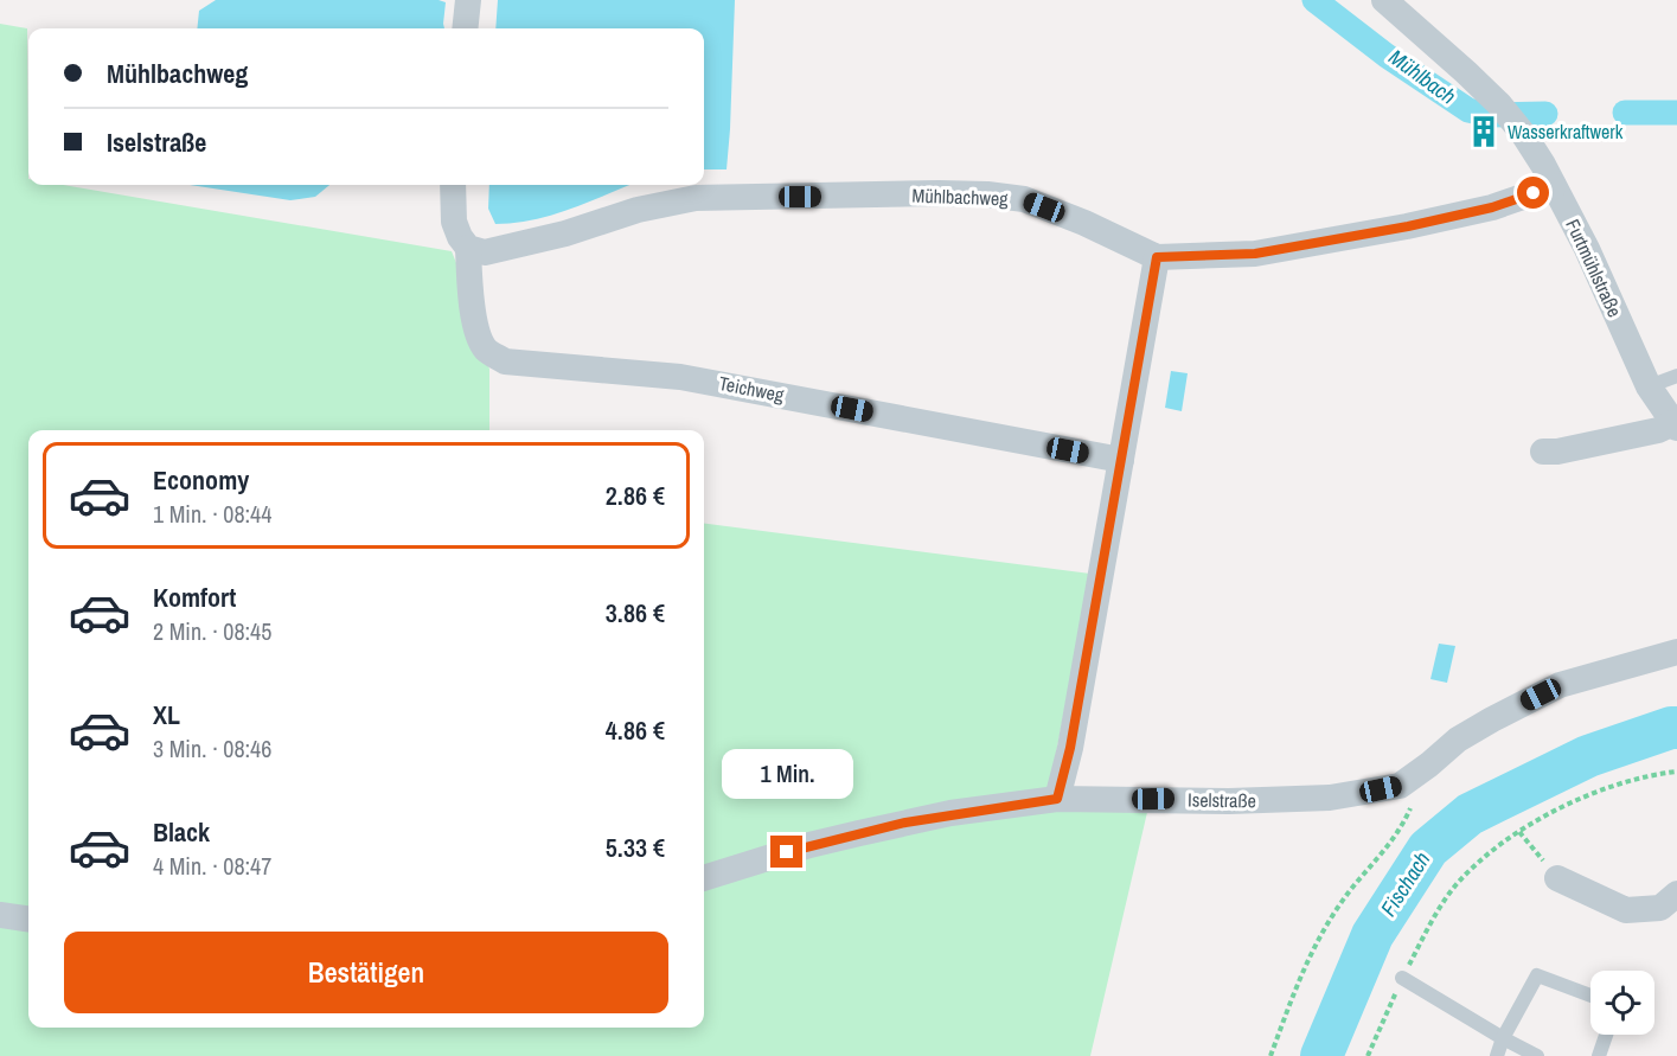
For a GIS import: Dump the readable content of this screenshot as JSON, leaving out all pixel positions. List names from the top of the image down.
{
  "streets": {
    "street": [
      "Mühlbachweg",
      "Furtmühlstraße",
      "Teichweg",
      "Iselstraße"
    ]
  },
  "crossings": [
    ["Mühlbachweg", "Furtmühlstraße"],
    ["Mühlbachweg", "Teichweg"]
  ],
  "water": ["Mühlbach", "Fischach"],
  "places": {
    "building": ["Wasserkraftwerk"]
  },
  "page": {
    "banner": ["Mühlbachweg", "Iselstraße"],
    "list": [
      {
        "name": "Economy",
        "note": "1 Min. · 08:44",
        "value": "2.86 €"
      },
      {
        "name": "Komfort",
        "note": "2 Min. · 08:45",
        "value": "3.86 €"
      },
      {
        "name": "XL",
        "note": "3 Min. · 08:46",
        "value": "4.86 €"
      },
      {
        "name": "Black",
        "note": "4 Min. · 08:47",
        "value": "5.33 €"
      }
    ],
    "bubble": "1 Min.",
    "buttons": "Bestätigen"
  }
}
